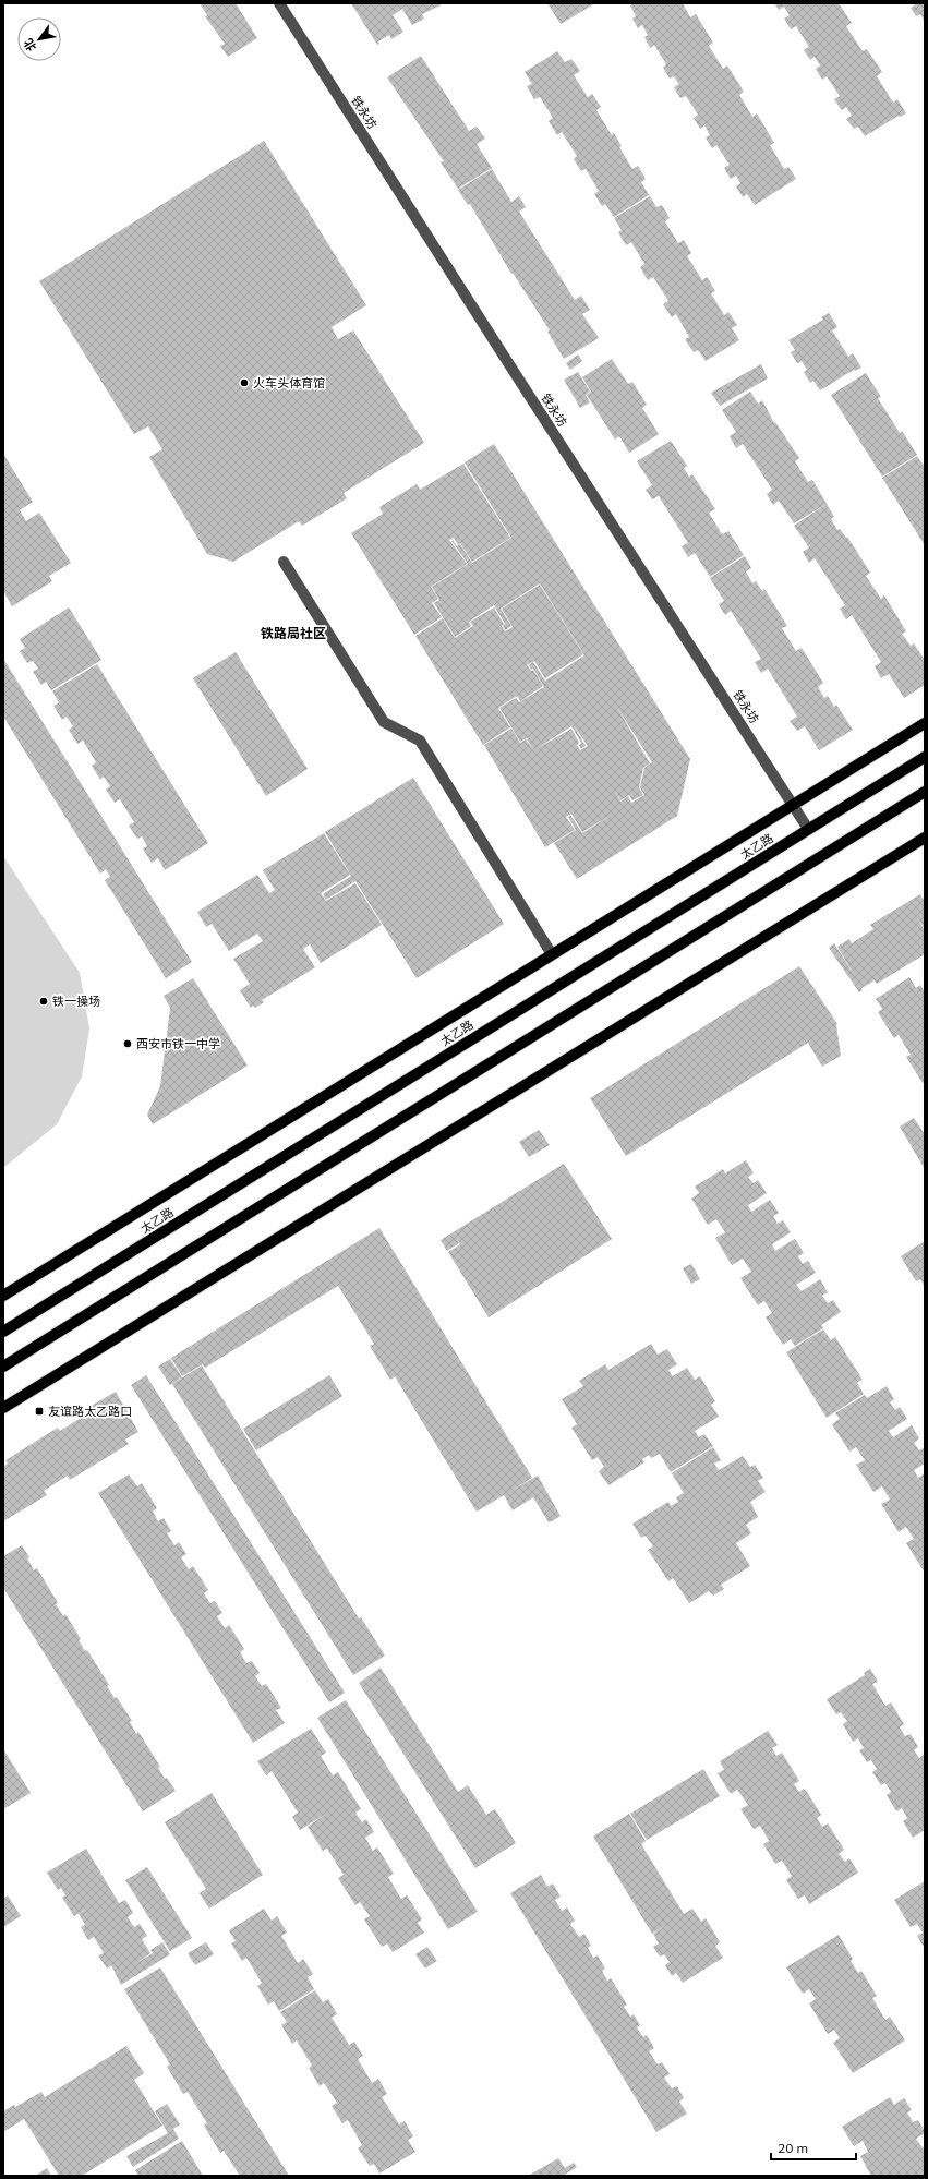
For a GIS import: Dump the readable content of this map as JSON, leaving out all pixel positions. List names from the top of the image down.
{
  "streets": {
    "main road": ["太乙路"],
    "street": ["铁永坊"]
  },
  "crossings": [
    ["铁永坊", "太乙路"]
  ],
  "districts": ["铁路局社区"],
  "places": {
    "other": ["火车头体育馆", "铁一操场", "西安市铁一中学"],
    "transit": ["友谊路太乙路口"]
  },
  "scale_bar": "20 m",
  "north": "bottom left"
}
